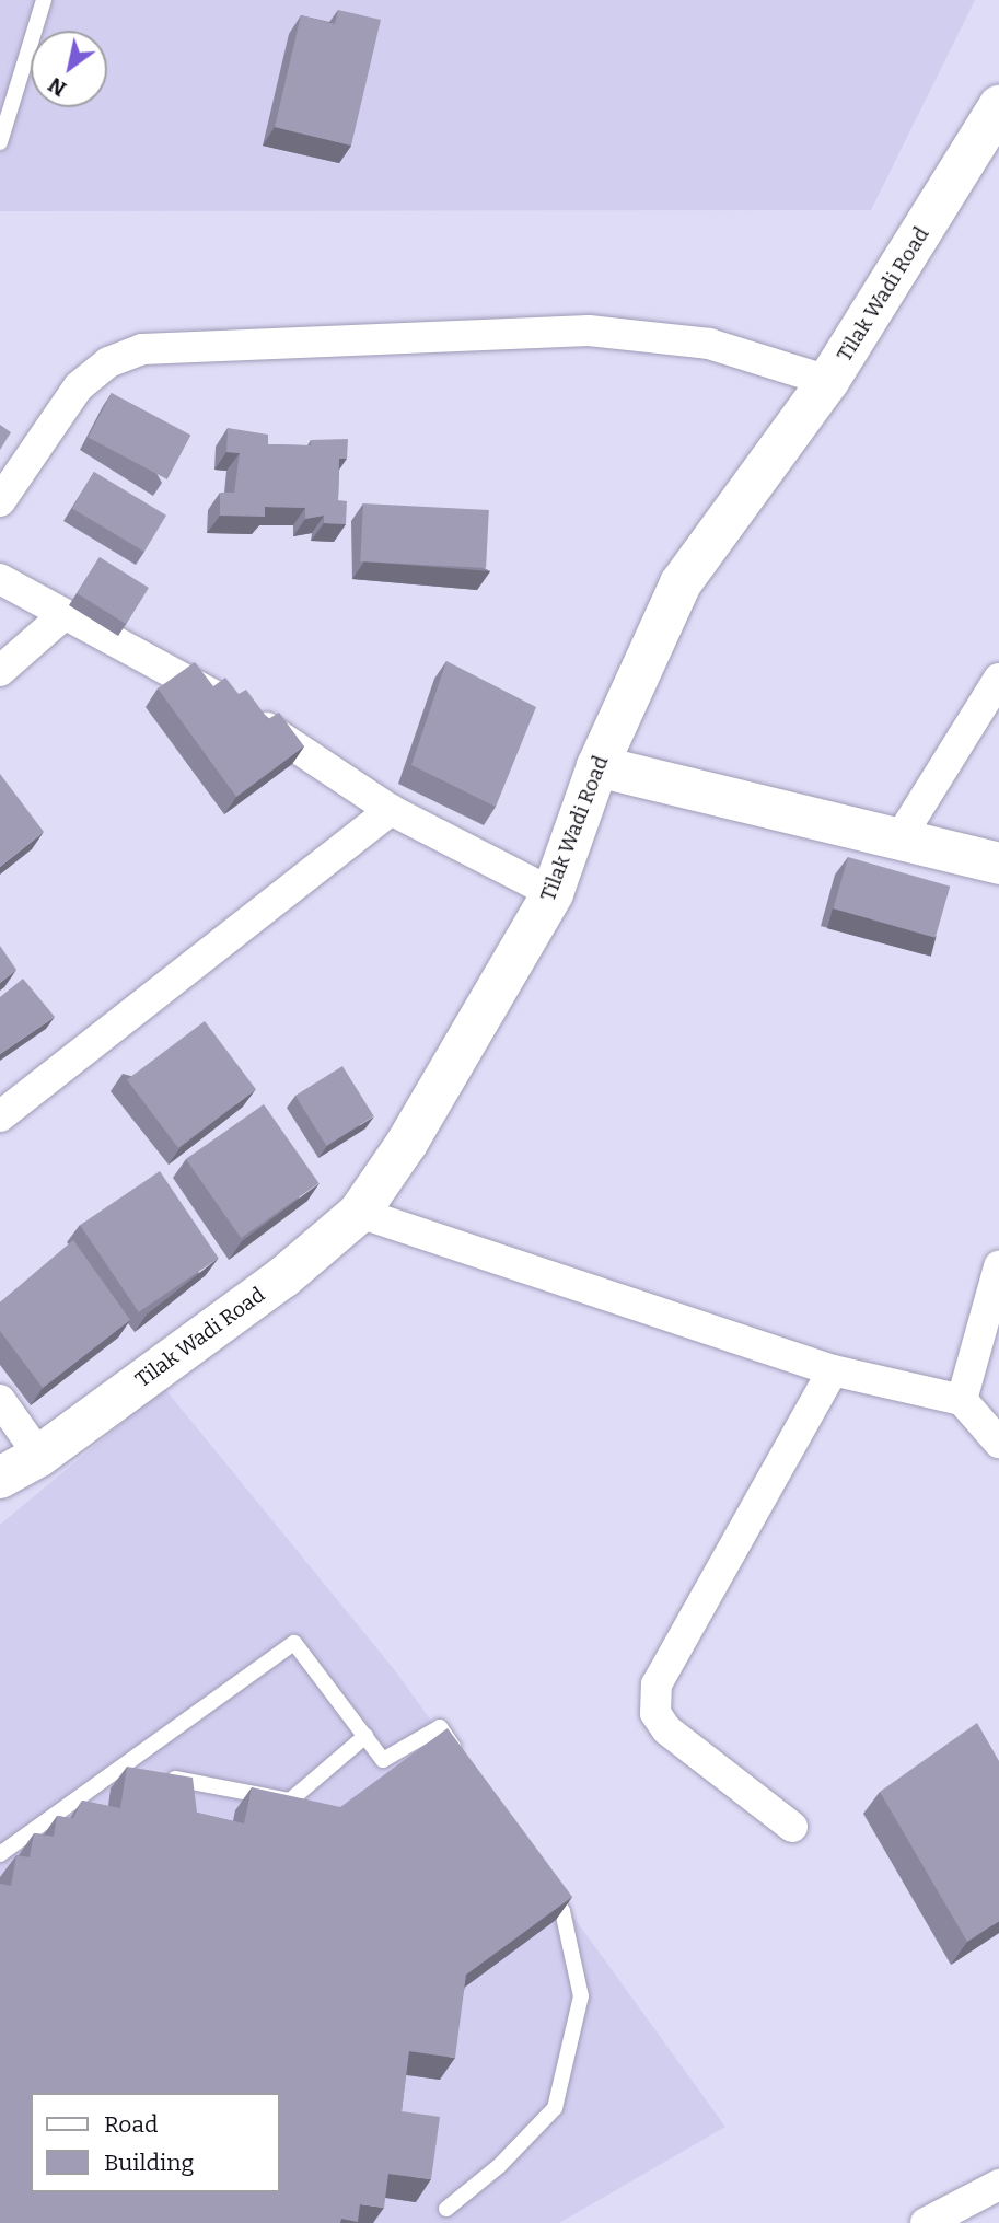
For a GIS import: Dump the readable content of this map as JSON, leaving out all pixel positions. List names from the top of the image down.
{
  "streets": {
    "street": ["Tilak Wadi Road"]
  },
  "legend": ["Road", "Building"],
  "north": "bottom left"
}
